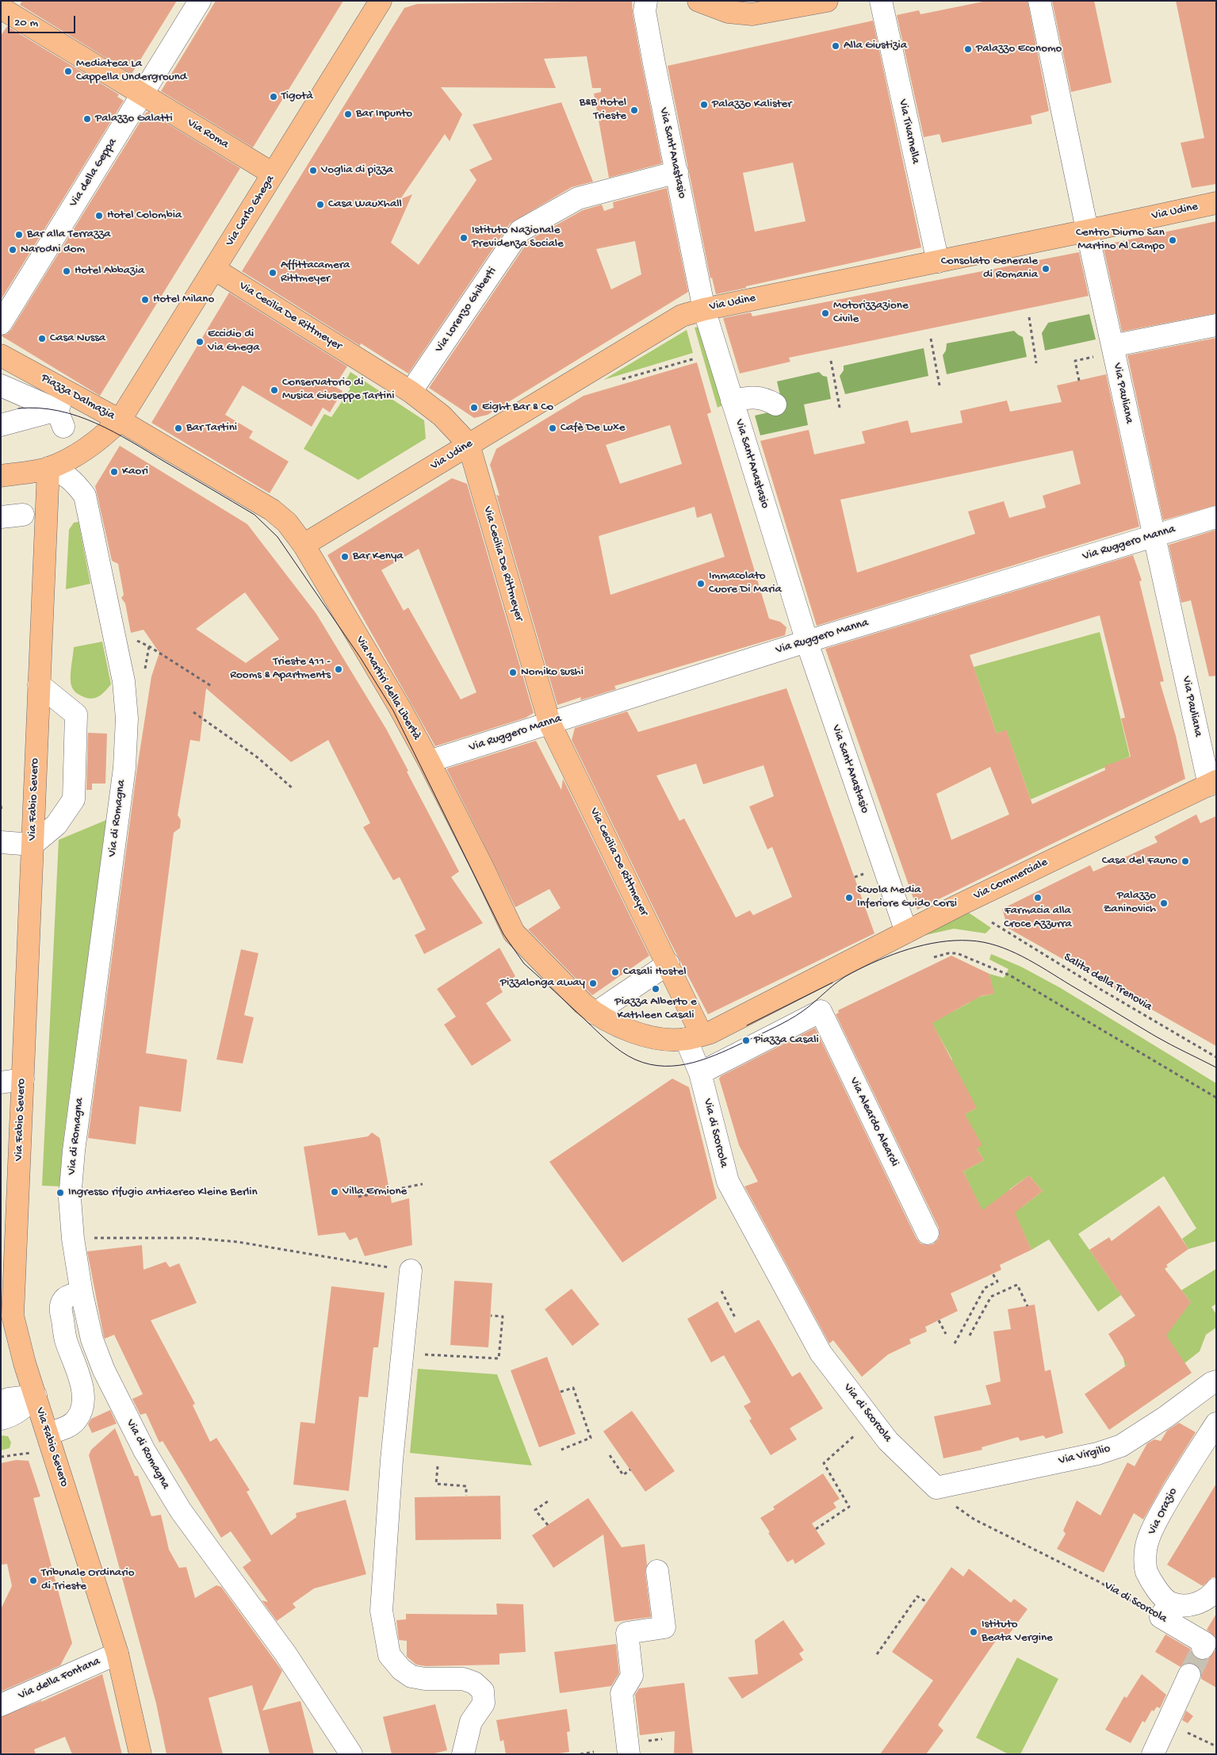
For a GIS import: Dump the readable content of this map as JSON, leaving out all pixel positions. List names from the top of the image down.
{
  "streets": {
    "main road": [
      "Via Roma",
      "Via Carlo Ghega",
      "Via Udine",
      "Via Cecilia De Rittmeyer",
      "Piazza Dalmazia",
      "Via Martiri della Libertà",
      "Via Fabio Severo",
      "Via Commerciale"
    ],
    "street": [
      "Via Tivarnella",
      "Via Sant'Anastasio",
      "Via della Geppa",
      "Via Lorenzo Ghiberti",
      "Via Pauliana",
      "Via Ruggero Manna",
      "Via di Romagna",
      "Via Aleardo Aleardi",
      "Via di Scorcola",
      "Via Virgilio",
      "Via Orazio",
      "Via della Fontana"
    ],
    "path": ["Salita della Trenovia"]
  },
  "crossings": [
    ["Via Tivarnella", "Via Udine"],
    ["Via Roma", "Via della Geppa"],
    ["Via Roma", "Via Carlo Ghega"],
    ["Via Sant'Anastasio", "Via Udine"],
    ["Via Sant'Anastasio", "Via Lorenzo Ghiberti"],
    ["Via Sant'Anastasio", "Via Ruggero Manna"],
    ["Via Sant'Anastasio", "Via Commerciale"],
    ["Via Carlo Ghega", "Via Cecilia De Rittmeyer"],
    ["Via Carlo Ghega", "Piazza Dalmazia"],
    ["Via Carlo Ghega", "Via Martiri della Libertà"],
    ["Via Udine", "Via Cecilia De Rittmeyer"],
    ["Via Udine", "Via Pauliana"],
    ["Via Udine", "Via Martiri della Libertà"],
    ["Via Lorenzo Ghiberti", "Via Cecilia De Rittmeyer"],
    ["Via Cecilia De Rittmeyer", "Via Ruggero Manna"],
    ["Via Pauliana", "Via Ruggero Manna"],
    ["Via Pauliana", "Via Commerciale"],
    ["Piazza Dalmazia", "Via Martiri della Libertà"],
    ["Piazza Dalmazia", "Via Fabio Severo"],
    ["Piazza Dalmazia", "Via di Romagna"],
    ["Via Ruggero Manna", "Via Martiri della Libertà"],
    ["Via Fabio Severo", "Via di Romagna"],
    ["Via Fabio Severo", "Via della Fontana"],
    ["Via Commerciale", "Via di Scorcola"],
    ["Via Aleardo Aleardi", "Via di Scorcola"],
    ["Via di Scorcola", "Via Virgilio"],
    ["Via di Scorcola", "Via Orazio"]
  ],
  "places": [
    "Alla Giustizia",
    "Palazzo Economo",
    "Mediateca La Cappella Underground",
    "Tigotà",
    "Palazzo Kalister",
    "B&B Hotel Trieste",
    "Bar Inpunto",
    "Palazzo Galatti",
    "Voglia di pizza",
    "Casa Wauxhall",
    "Hotel Colombia",
    "Bar alla Terrazza",
    "Istituto Nazionale Previdenza Sociale",
    "Centro Diurno San Martino Al Campo",
    "Narodni dom",
    "Consolato Generale di Romania",
    "Hotel Abbazia",
    "Affittacamera Rittmeyer",
    "Hotel Milano",
    "Motorizzazione Civile",
    "Casa Nussa",
    "Eccidio di Via Ghega",
    "Conservatorio di Musica Giuseppe Tartini",
    "Eight Bar & Co",
    "Bar Tartini",
    "Cafè De Luxe",
    "Kaori",
    "Bar Kenya",
    "Immacolato Cuore Di Maria",
    "Trieste 411 - Rooms & Apartments",
    "Nomiko sushi",
    "Casa del Fauno",
    "Scuola Media Inferiore Guido Corsi",
    "Farmacia alla Croce Azzurra",
    "Palazzo Zaninovich",
    "Casali Hostel",
    "Pizzalonga away",
    "Piazza Alberto e Kathleen Casali",
    "Piazza Casali",
    "Villa Ermione",
    "Ingresso rifugio antiaereo Kleine Berlin",
    "Tribunale Ordinario di Trieste",
    "Istituto Beata Vergine"
  ],
  "scale_bar": "20 m"
}
